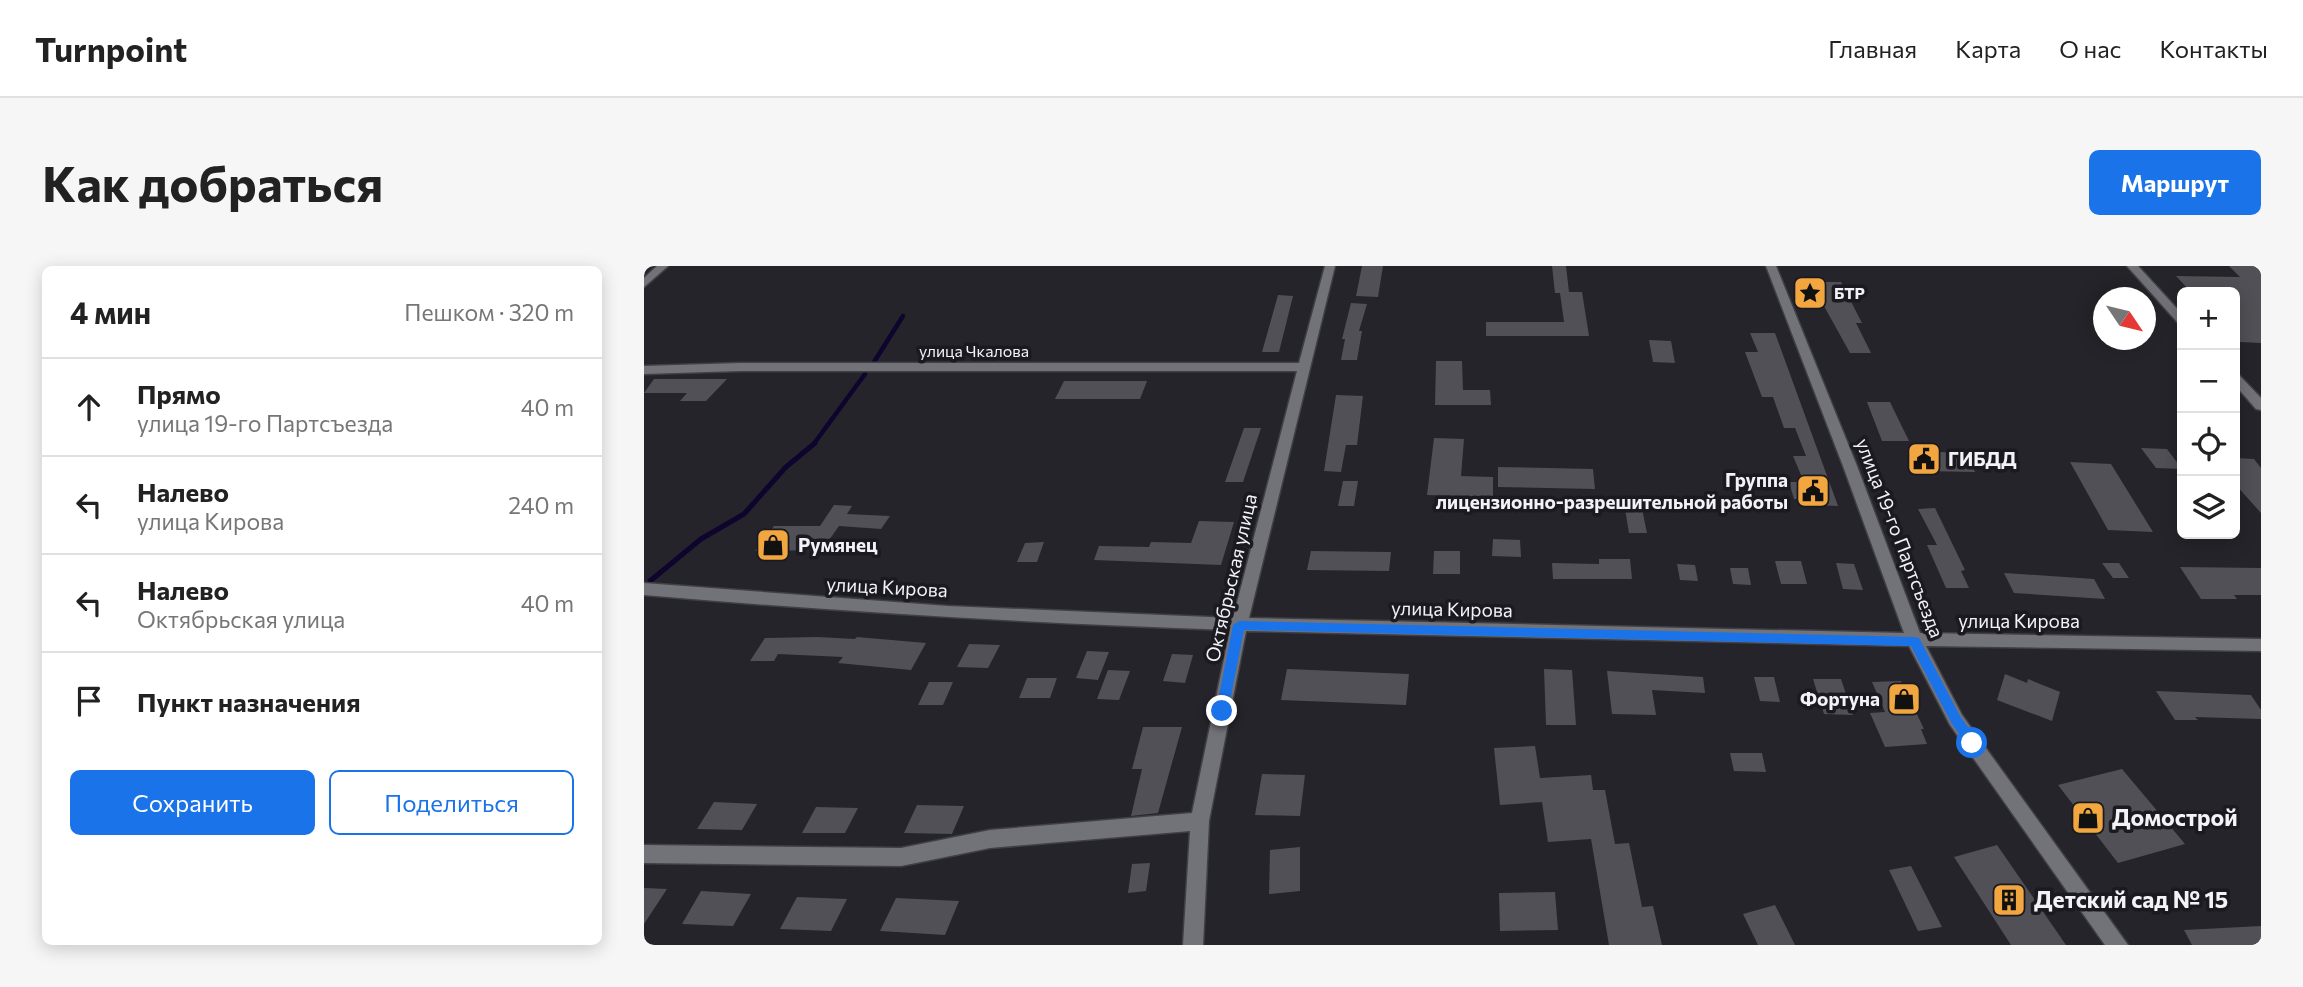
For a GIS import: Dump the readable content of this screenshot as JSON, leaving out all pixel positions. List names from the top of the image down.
{
  "streets": {
    "street": [
      "улица Чкалова",
      "улица 19-го Партсъезда",
      "Октябрьская улица",
      "улица Кирова"
    ]
  },
  "crossings": [
    ["улица Чкалова", "Октябрьская улица"],
    ["улица 19-го Партсъезда", "улица Кирова"],
    ["Октябрьская улица", "улица Кирова"]
  ],
  "places": {
    "place": ["БТР"],
    "public building": ["ГИБДД", "Группа лицензионно-разрешительной работы"],
    "shop": ["Румянец", "Фортуна", "Домострой"],
    "building": ["Детский сад № 15"]
  },
  "north": "bottom right",
  "page": {
    "header": "Turnpoint",
    "nav": [
      "Главная",
      "Карта",
      "О нас",
      "Контакты"
    ],
    "buttons": [
      "Маршрут",
      ["Сохранить", "Поделиться"]
    ],
    "title": "Как добраться",
    "heading": ["4 мин", "Пешком · 320 m"],
    "map_buttons": ["+", "−"],
    "list": [
      ["Прямо", "улица 19-го Партсъезда", "40 m"],
      ["Налево", "улица Кирова", "240 m"],
      ["Налево", "Октябрьская улица", "40 m"],
      "Пункт назначения"
    ]
  }
}
